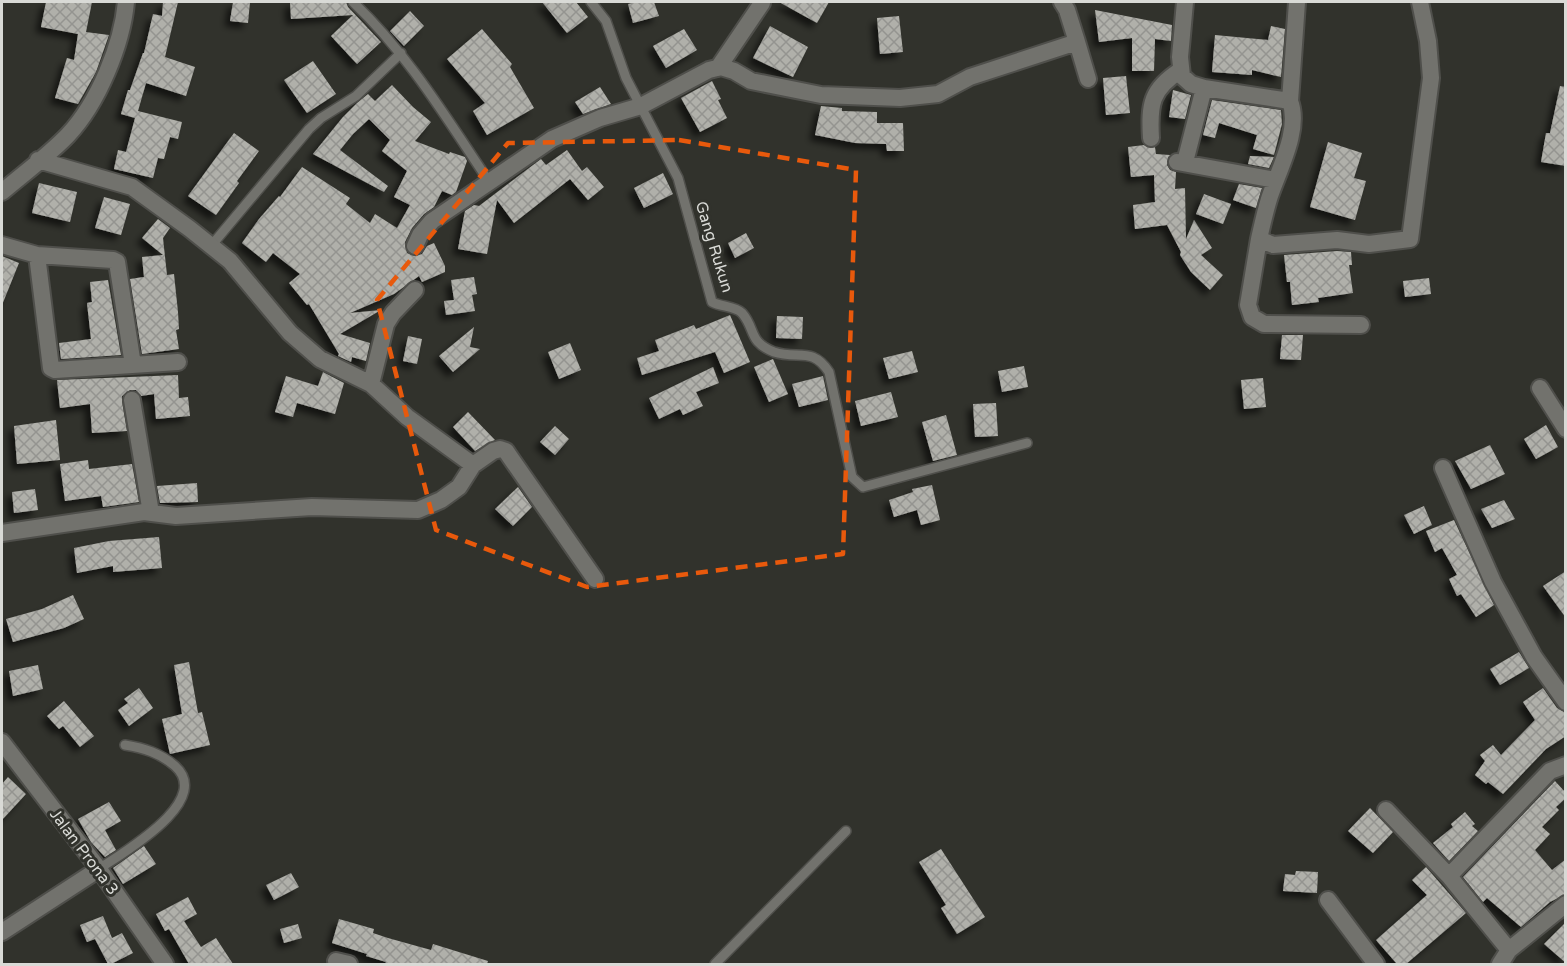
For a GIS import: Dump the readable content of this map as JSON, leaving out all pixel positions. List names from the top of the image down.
{
  "streets": {
    "street": ["Jalan Prona 3"],
    "lane": ["Gang Rukun"]
  }
}
